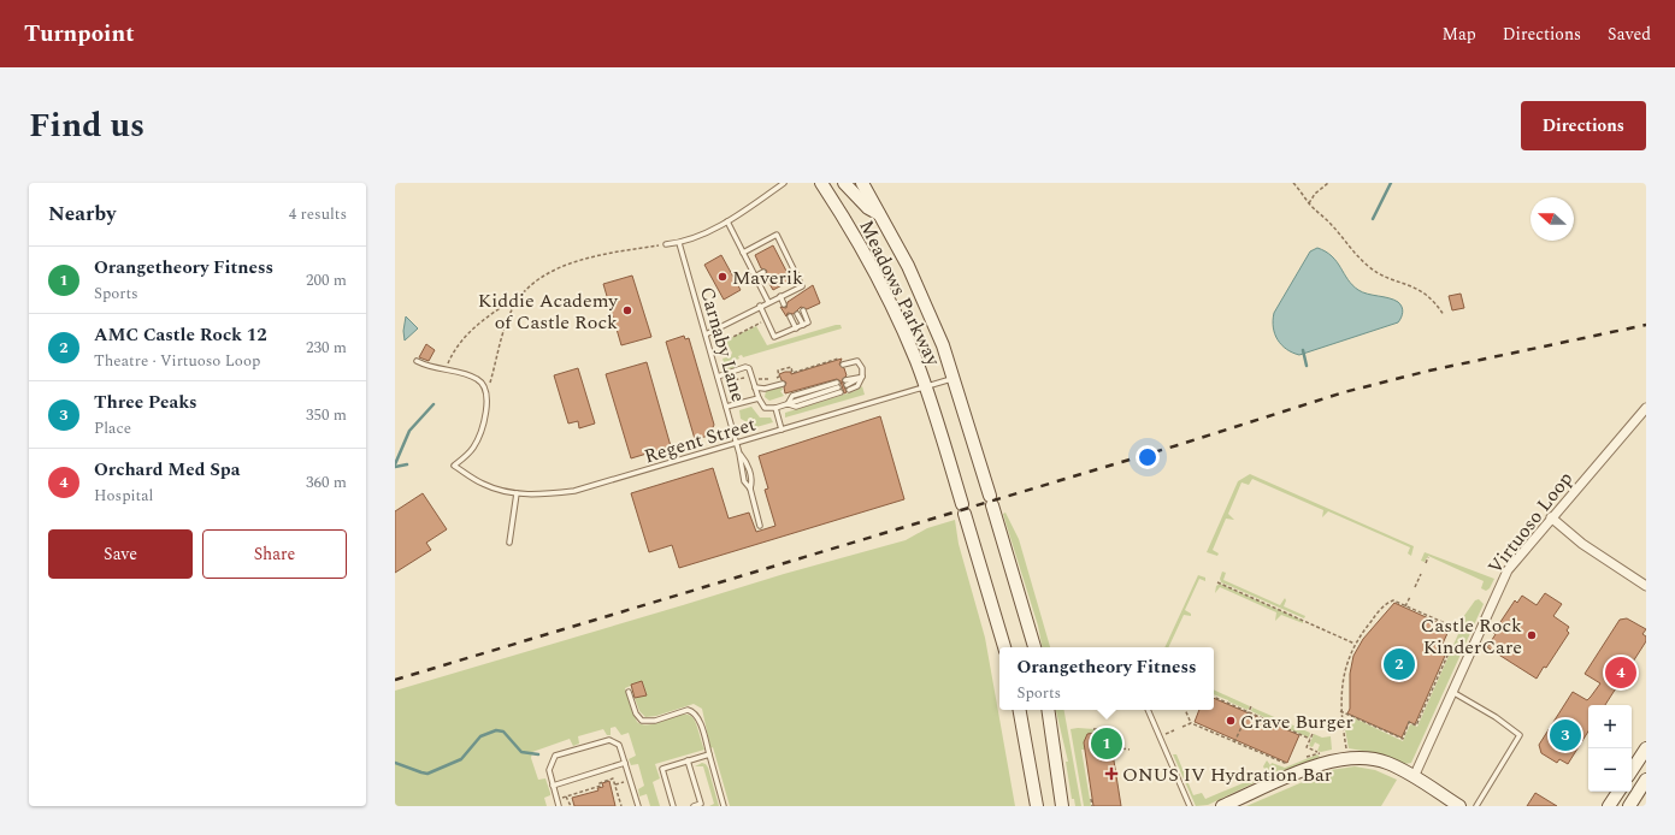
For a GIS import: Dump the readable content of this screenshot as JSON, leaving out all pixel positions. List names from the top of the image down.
{
  "streets": {
    "main road": ["Meadows Parkway"],
    "street": ["Virtuoso Loop"],
    "lane": ["Carnaby Lane", "Regent Street"]
  },
  "crossings": [
    ["Meadows Parkway", "Regent Street"],
    ["Carnaby Lane", "Regent Street"]
  ],
  "places": {
    "other": [
      "Maverik",
      "Kiddie Academy of Castle Rock",
      "Castle Rock KinderCare",
      "Crave Burger"
    ],
    "health": ["ONUS IV Hydration Bar"]
  },
  "north": "left",
  "page": {
    "header": "Turnpoint",
    "nav": ["Map", "Directions", "Saved"],
    "title": "Find us",
    "buttons": [
      "Directions",
      ["Save", "Share"]
    ],
    "heading": ["Nearby", "4 results"],
    "list": [
      {
        "mark": "1",
        "name": "Orangetheory Fitness",
        "note": "Sports",
        "value": "200 m"
      },
      {
        "mark": "2",
        "name": "AMC Castle Rock 12",
        "note": "Theatre · Virtuoso Loop",
        "value": "230 m"
      },
      {
        "mark": "3",
        "name": "Three Peaks",
        "note": "Place",
        "value": "350 m"
      },
      {
        "mark": "4",
        "name": "Orchard Med Spa",
        "note": "Hospital",
        "value": "360 m"
      }
    ],
    "pins": [
      "2",
      "4",
      "3",
      "1"
    ],
    "popup": ["Orangetheory Fitness", "Sports"],
    "map_buttons": ["+", "−"]
  }
}
